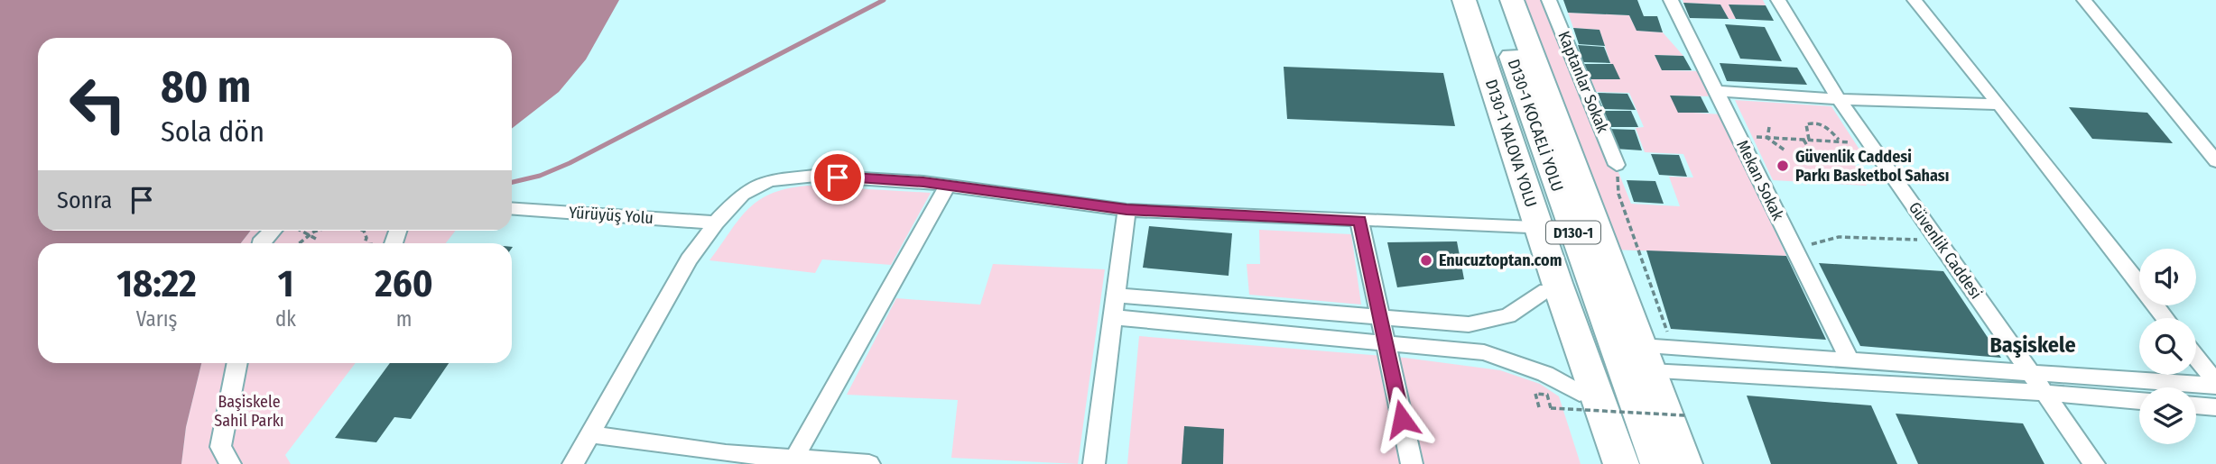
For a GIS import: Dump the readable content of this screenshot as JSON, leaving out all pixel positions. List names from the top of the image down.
{
  "streets": {
    "highway": ["D130-1 KOCAELİ YOLU", "D130-1 YALOVA YOLU", "D130-1"],
    "street": [
      "Kaptanlar Sokak",
      "Mekan Sokak",
      "Yürüyüş Yolu",
      "Güvenlik Caddesi"
    ]
  },
  "districts": ["Başiskele"],
  "parks": ["Başiskele Sahil Parkı"],
  "places": ["Güvenlik Caddesi Parkı Basketbol Sahası", "Enucuztoptan.com"],
  "page": {
    "turn": ["80 m", "Sola dön"],
    "then": "Sonra",
    "eta": [
      "18:22",
      "Varış",
      "1",
      "dk",
      "260",
      "m"
    ]
  }
}
